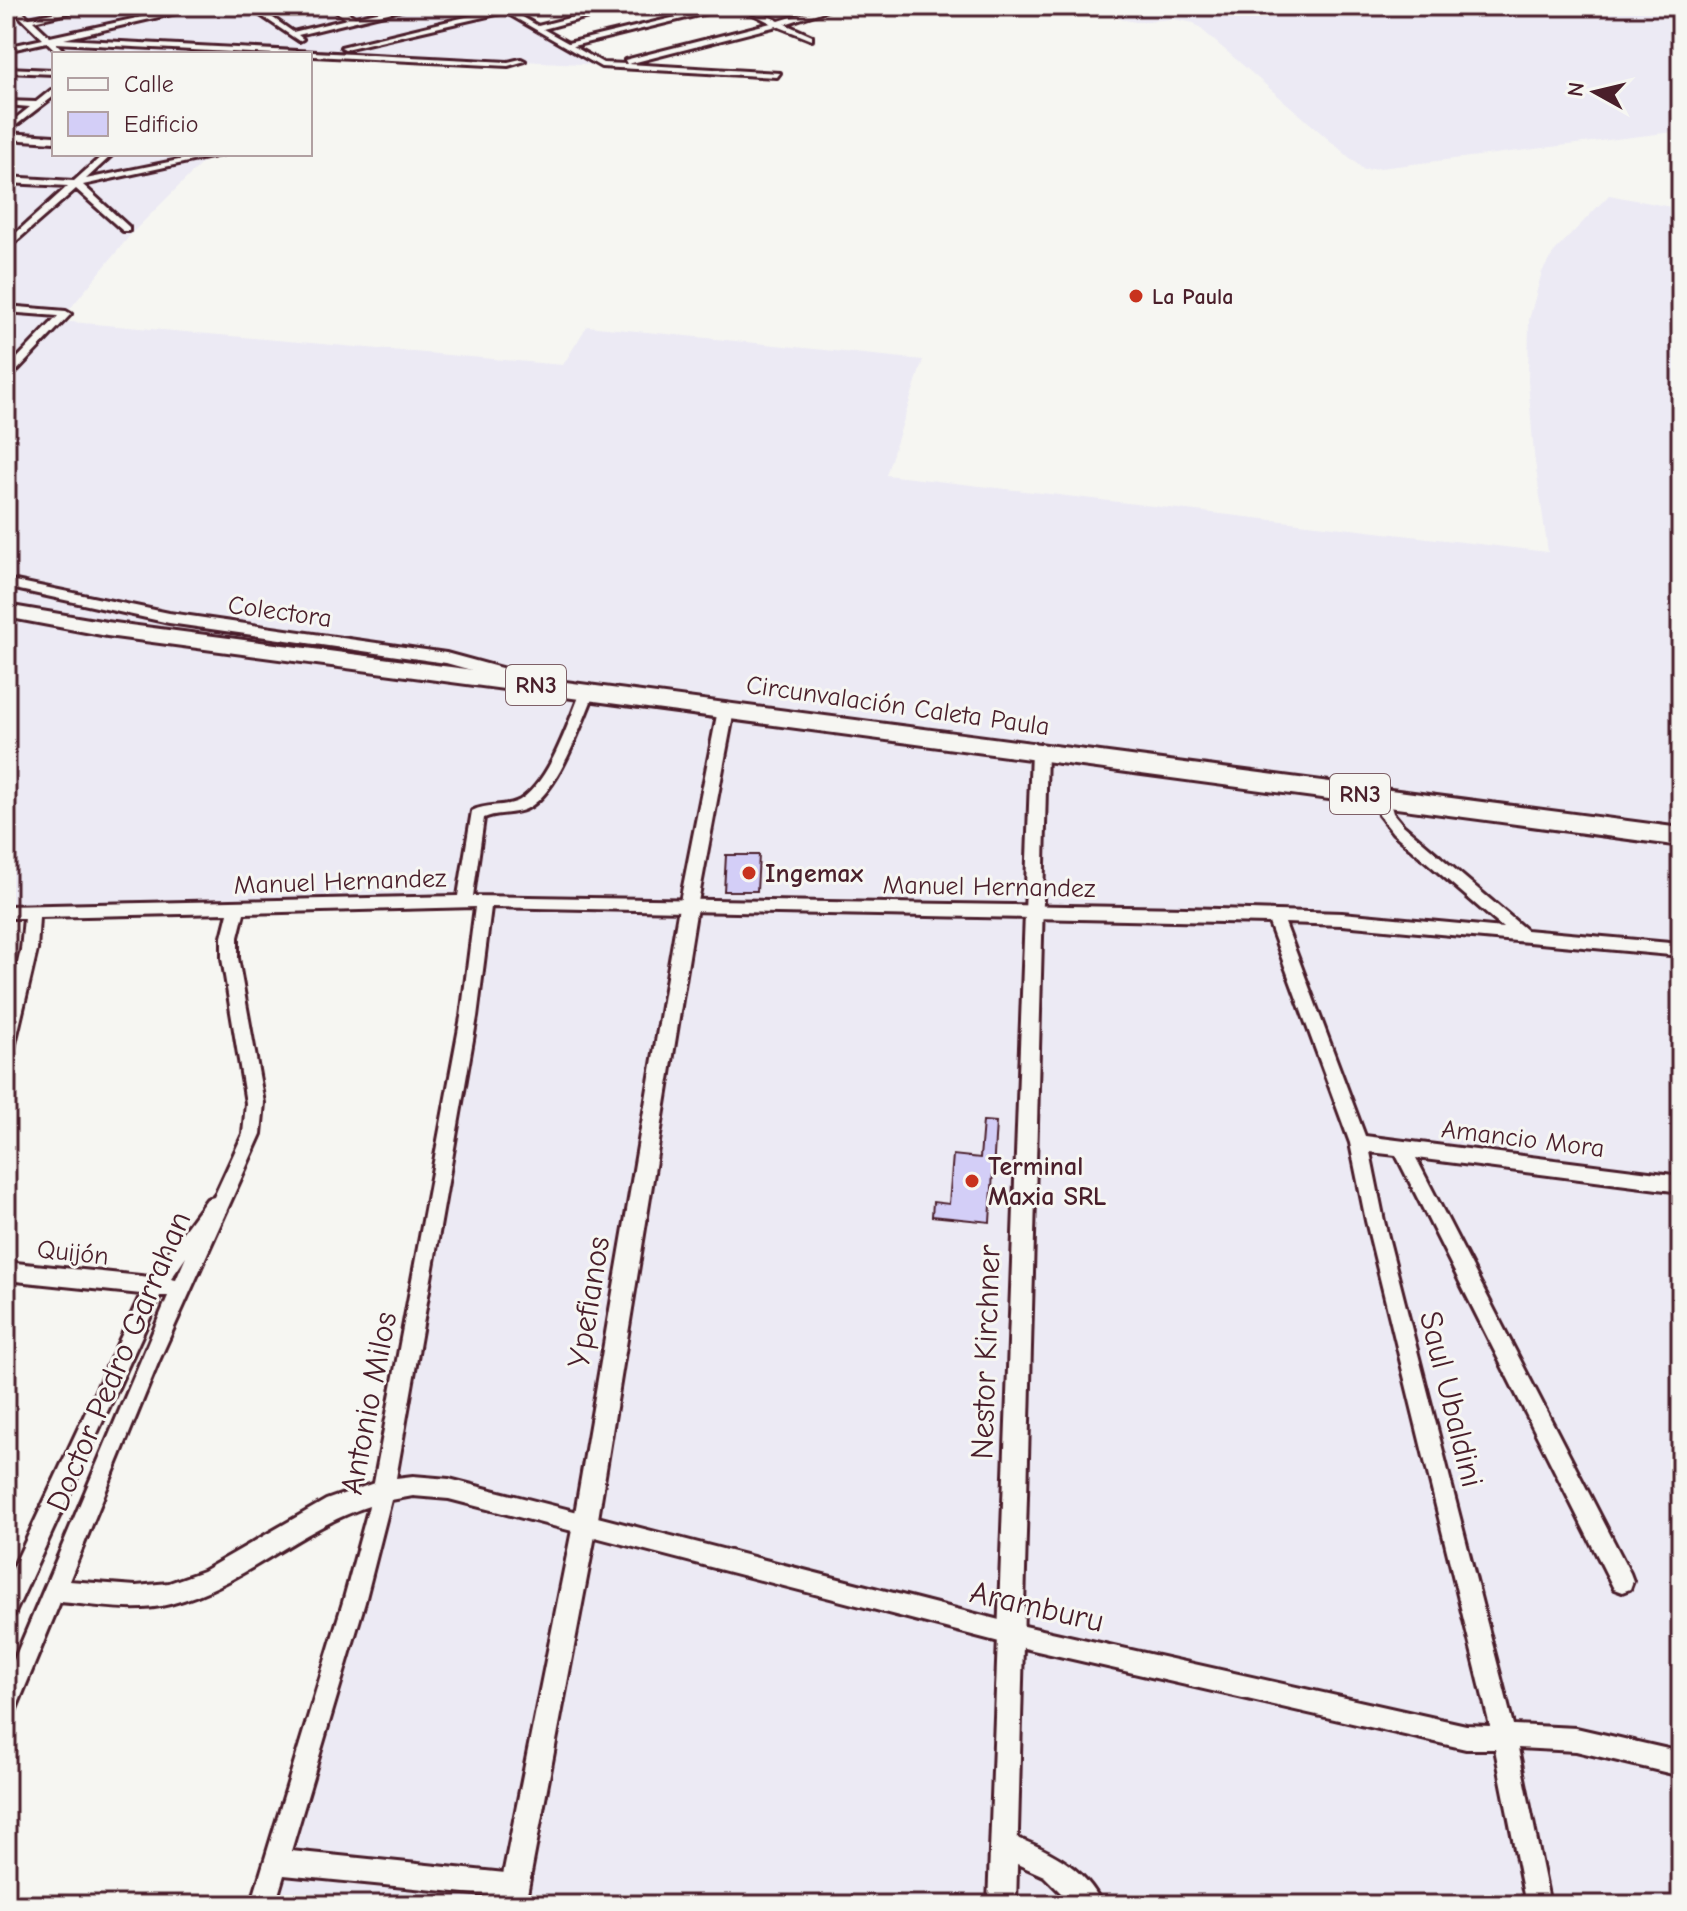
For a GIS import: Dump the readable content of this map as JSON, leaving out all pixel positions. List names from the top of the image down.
{
  "streets": {
    "highway": ["RN3", "Circunvalación Caleta Paula"],
    "street": [
      "Colectora",
      "Manuel Hernandez",
      "Amancio Mora",
      "Quijón",
      "Ypefianos",
      "Nestor Kirchner",
      "Doctor Pedro Garrahan",
      "Saul Ubaldini",
      "Antonio Milos",
      "Aramburu"
    ]
  },
  "crossings": [
    ["Colectora", "Circunvalación Caleta Paula"],
    ["Circunvalación Caleta Paula", "Ypefianos"],
    ["Circunvalación Caleta Paula", "Nestor Kirchner"],
    ["Circunvalación Caleta Paula", "Antonio Milos"],
    ["Manuel Hernandez", "Ypefianos"],
    ["Manuel Hernandez", "Nestor Kirchner"],
    ["Manuel Hernandez", "Doctor Pedro Garrahan"],
    ["Manuel Hernandez", "Saul Ubaldini"],
    ["Manuel Hernandez", "Antonio Milos"],
    ["Amancio Mora", "Saul Ubaldini"],
    ["Quijón", "Doctor Pedro Garrahan"],
    ["Ypefianos", "Aramburu"],
    ["Nestor Kirchner", "Aramburu"],
    ["Doctor Pedro Garrahan", "Aramburu"],
    ["Saul Ubaldini", "Aramburu"],
    ["Antonio Milos", "Aramburu"]
  ],
  "places": ["La Paula", "Ingemax", "Terminal Maxia SRL"],
  "legend": ["Calle", "Edificio"],
  "north": "left"
}
